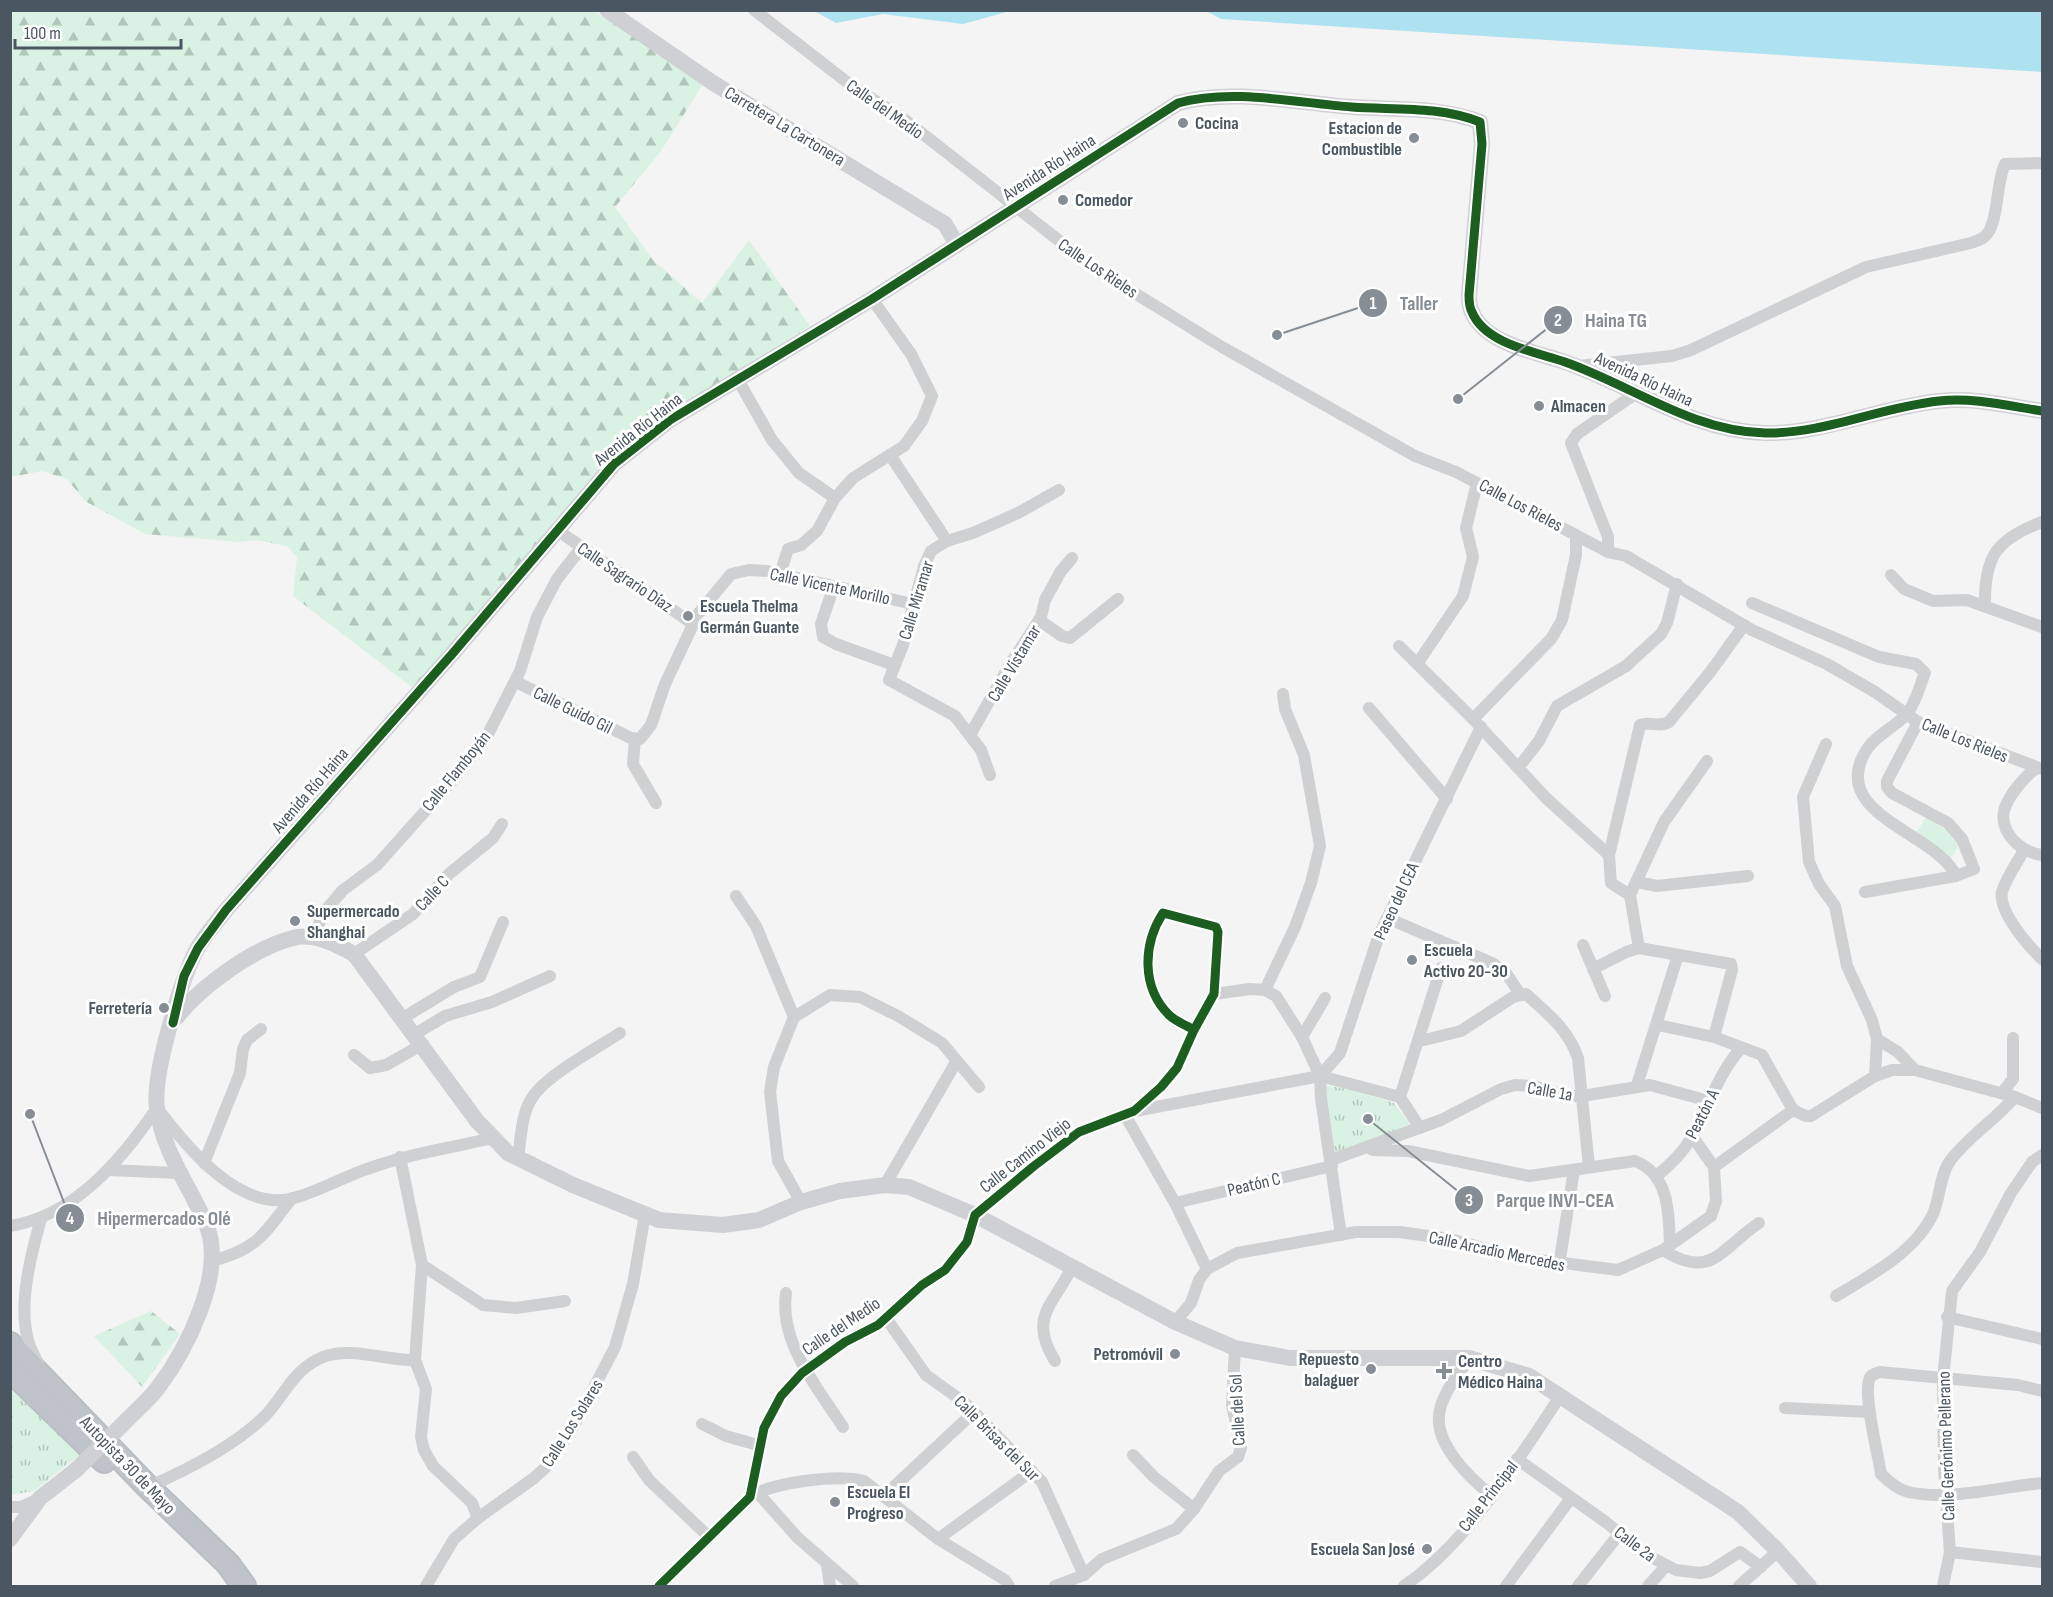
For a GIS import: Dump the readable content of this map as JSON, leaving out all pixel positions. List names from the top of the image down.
{
  "streets": {
    "highway": ["Autopista 30 de Mayo"],
    "street": [
      "Calle del Medio",
      "Carretera La Cartonera",
      "Avenida Río Haina",
      "Calle Los Rieles",
      "Calle Sagrario Díaz",
      "Calle Vicente Morillo",
      "Calle Miramar",
      "Calle Vistamar",
      "Calle Guido Gil",
      "Calle Flamboyán",
      "Calle C",
      "Paseo del CEA",
      "Calle 1a",
      "Peatón A",
      "Calle Camino Viejo",
      "Peatón C",
      "Calle Arcadio Mercedes",
      "Calle del Sol",
      "Calle Los Solares",
      "Calle Brisas del Sur",
      "Calle Gerónimo Pellerano",
      "Calle Principal",
      "Calle 2a"
    ]
  },
  "crossings": [
    ["Calle del Medio", "Avenida Río Haina"],
    ["Calle del Medio", "Calle Los Rieles"],
    ["Calle del Medio", "Calle Camino Viejo"],
    ["Calle del Medio", "Calle Brisas del Sur"],
    ["Carretera La Cartonera", "Avenida Río Haina"],
    ["Avenida Río Haina", "Calle Los Rieles"],
    ["Avenida Río Haina", "Calle Sagrario Díaz"],
    ["Calle Los Rieles", "Paseo del CEA"],
    ["Calle Sagrario Díaz", "Calle Vicente Morillo"],
    ["Calle Sagrario Díaz", "Calle Flamboyán"],
    ["Calle Vicente Morillo", "Calle Miramar"],
    ["Calle Vicente Morillo", "Calle Guido Gil"],
    ["Calle Miramar", "Calle Vistamar"],
    ["Calle Guido Gil", "Calle Flamboyán"],
    ["Calle 1a", "Peatón A"],
    ["Calle 1a", "Peatón C"],
    ["Peatón A", "Calle Arcadio Mercedes"],
    ["Calle del Sol", "Calle Brisas del Sur"],
    ["Calle Principal", "Calle 2a"]
  ],
  "places": {
    "other": [
      "Cocina",
      "Estacion de Combustible",
      "Comedor",
      "Taller",
      "Haina TG",
      "Almacen",
      "Escuela Thelma Germán Guante",
      "Supermercado Shanghai",
      "Escuela Activo 20-30",
      "Ferretería",
      "Hipermercados Olé",
      "Parque INVI-CEA",
      "Petromóvil",
      "Repuesto balaguer",
      "Escuela El Progreso",
      "Escuela San José"
    ],
    "health": ["Centro Médico Haina"]
  },
  "scale_bar": "100 m"
}
